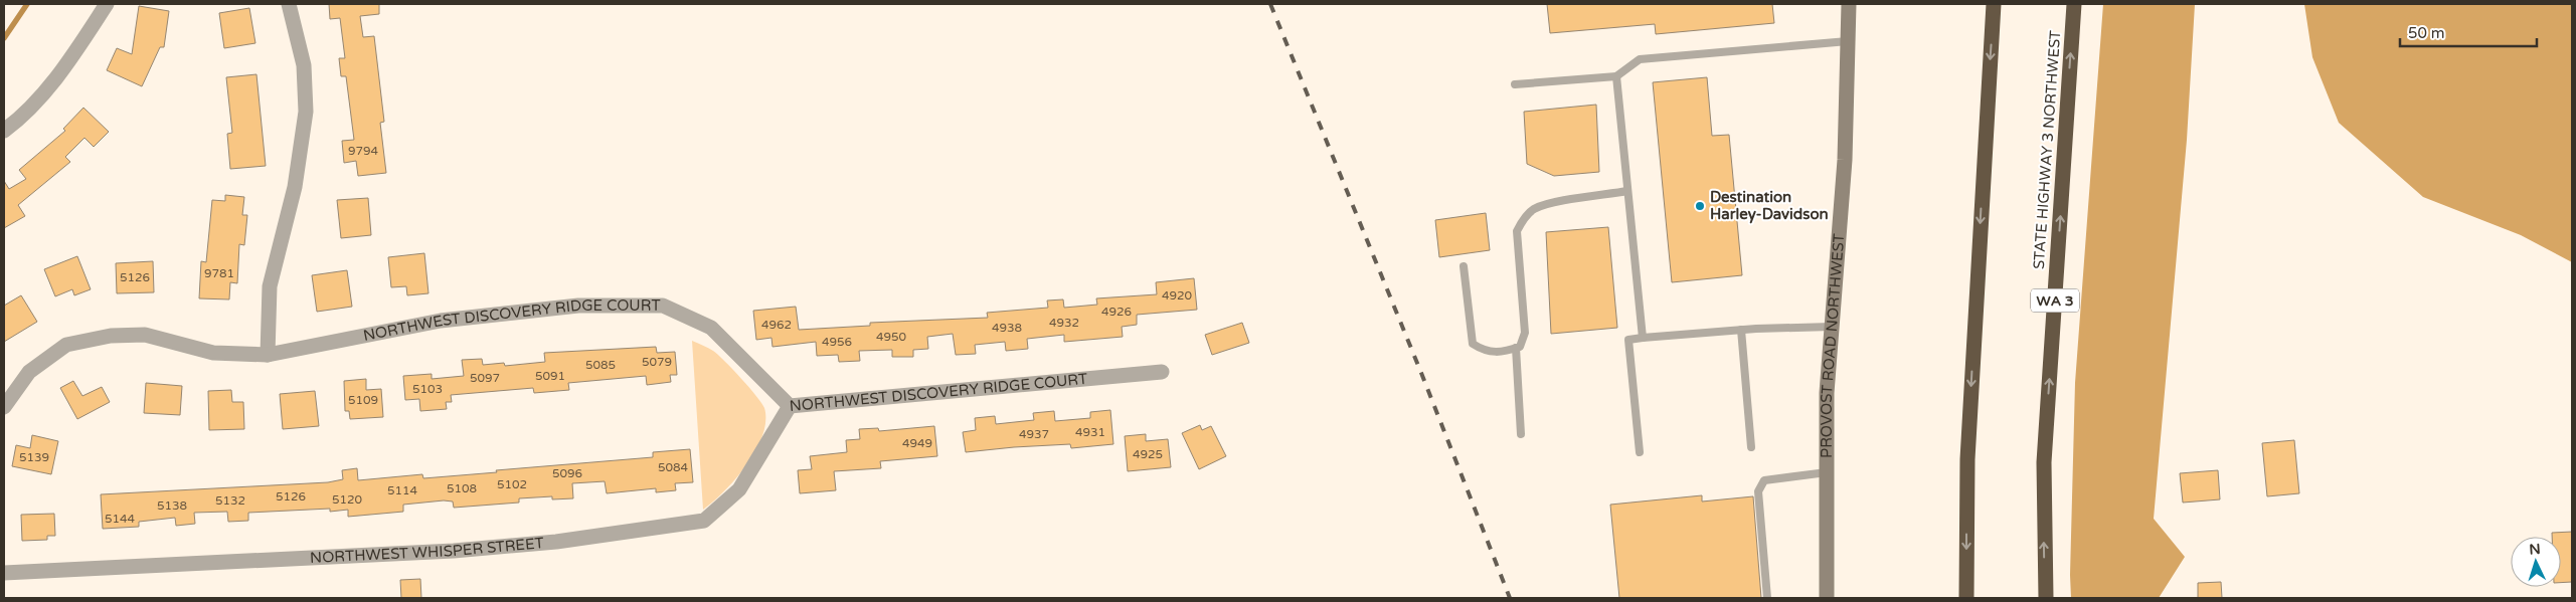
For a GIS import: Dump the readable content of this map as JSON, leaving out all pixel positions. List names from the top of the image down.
{
  "streets": {
    "highway": ["STATE HIGHWAY 3 NORTHWEST", "WA 3"],
    "street": ["NORTHWEST DISCOVERY RIDGE COURT", "PROVOST ROAD NORTHWEST", "NORTHWEST WHISPER STREET"]
  },
  "crossings": [
    ["NORTHWEST DISCOVERY RIDGE COURT", "NORTHWEST WHISPER STREET"]
  ],
  "places": ["Destination Harley-Davidson"],
  "house_numbers": [
    "9794",
    "9781",
    "5126",
    "4920",
    "4926",
    "4932",
    "4962",
    "4938",
    "4950",
    "4956",
    "5079",
    "5085",
    "5091",
    "5097",
    "5103",
    "5109",
    "4931",
    "4937",
    "4949",
    "4925",
    "5139",
    "5084",
    "5096",
    "5102",
    "5108",
    "5114",
    "5126",
    "5120",
    "5132",
    "5138",
    "5144"
  ],
  "scale_bar": "50 m",
  "north": "top"
}
